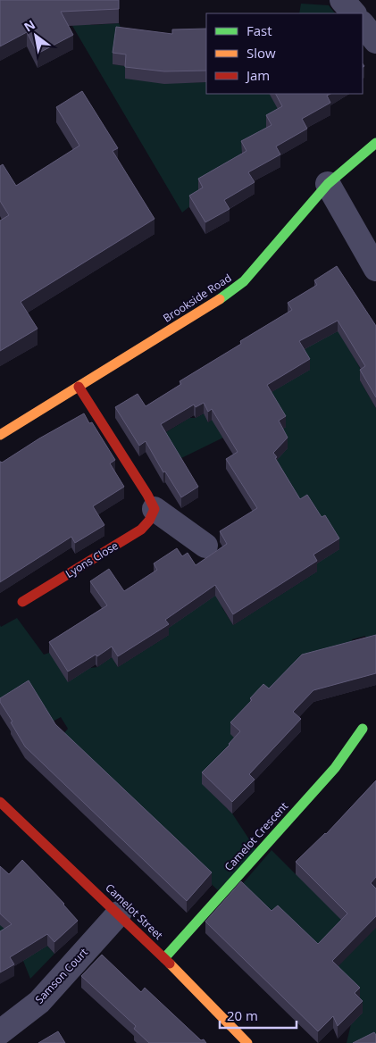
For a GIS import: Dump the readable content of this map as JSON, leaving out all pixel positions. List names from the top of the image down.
{
  "streets": {
    "street": [
      "Brookside Road",
      "Lyons Close",
      "Camelot Crescent",
      "Camelot Street",
      "Samson Court"
    ]
  },
  "crossings": [
    ["Camelot Crescent", "Camelot Street"],
    ["Camelot Street", "Samson Court"]
  ],
  "legend": ["Fast", "Slow", "Jam"],
  "scale_bar": "20 m",
  "north": "top left"
}
